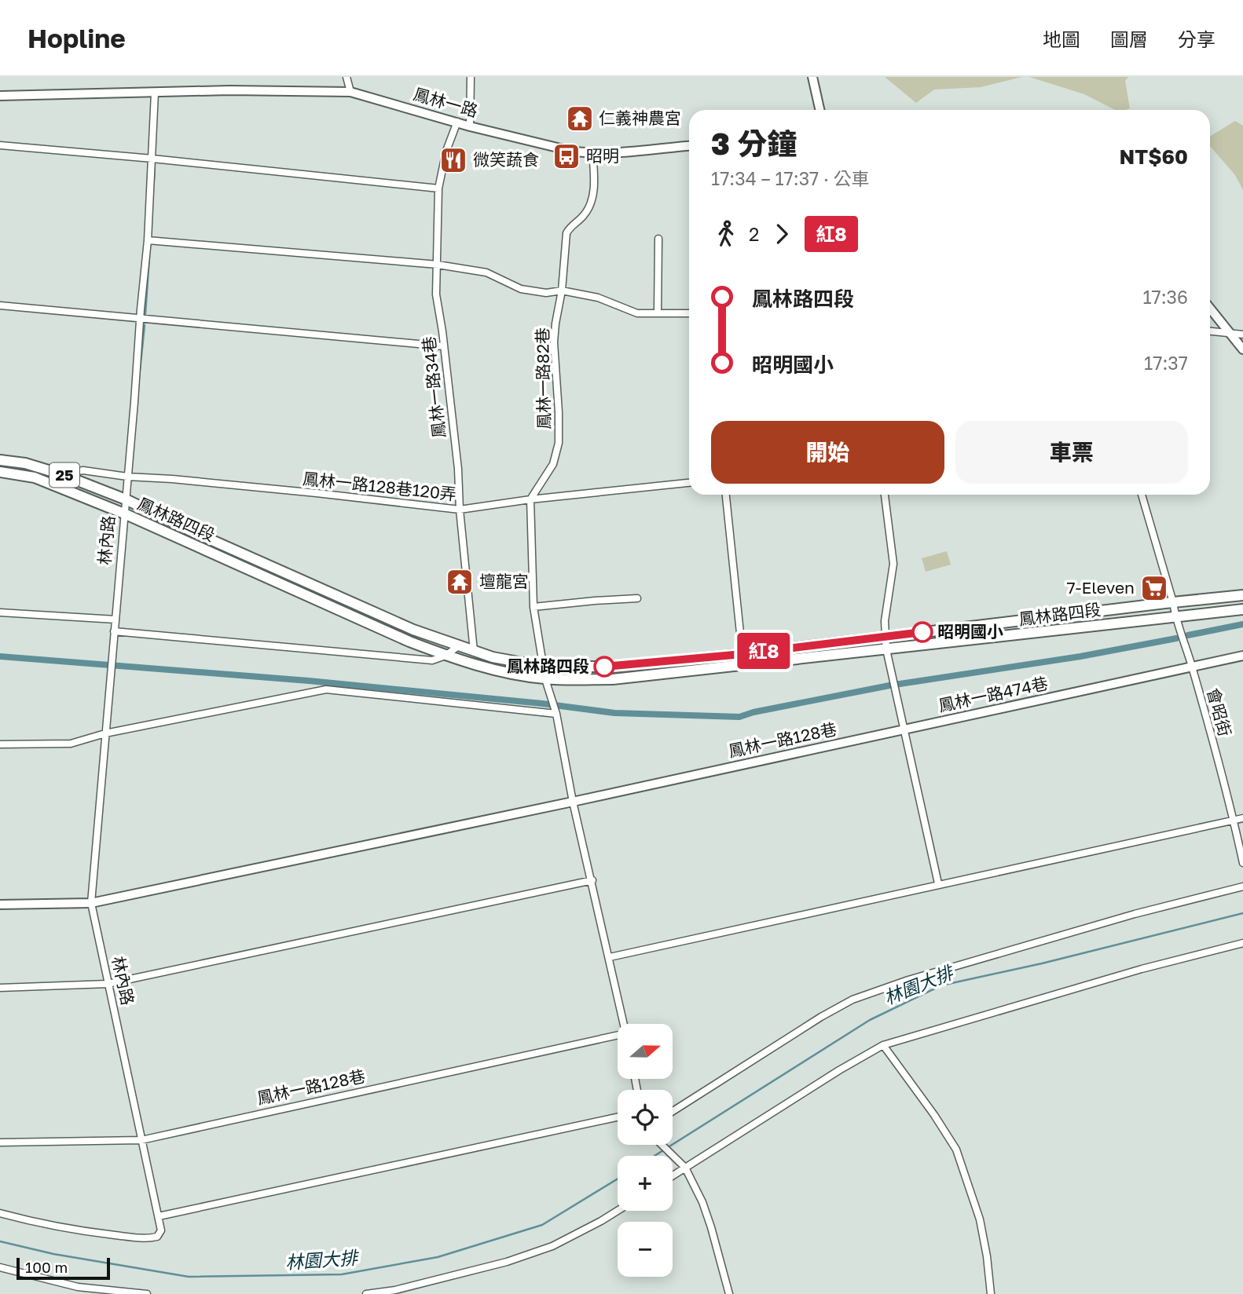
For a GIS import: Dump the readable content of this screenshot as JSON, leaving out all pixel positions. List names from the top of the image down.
{
  "streets": {
    "main road": ["25", "鳳林路四段"],
    "street": [
      "鳳林一路",
      "鳳林一路82巷",
      "鳳林一路34巷",
      "鳳林一路128巷120弄",
      "林內路",
      "鳳林一路474巷",
      "會昭街",
      "鳳林一路128巷"
    ]
  },
  "crossings": [
    ["鳳林一路", "鳳林一路82巷"],
    ["鳳林一路", "鳳林一路34巷"],
    ["鳳林一路", "林內路"],
    ["鳳林一路82巷", "鳳林一路128巷120弄"],
    ["鳳林一路34巷", "鳳林一路128巷120弄"],
    ["鳳林一路34巷", "鳳林路四段"],
    ["25", "鳳林一路128巷120弄"],
    ["25", "鳳林路四段"],
    ["25", "林內路"],
    ["鳳林一路128巷120弄", "林內路"],
    ["鳳林路四段", "林內路"],
    ["鳳林路四段", "會昭街"],
    ["鳳林路四段", "鳳林一路128巷"],
    ["林內路", "鳳林一路128巷"],
    ["鳳林一路474巷", "會昭街"],
    ["鳳林一路474巷", "鳳林一路128巷"]
  ],
  "water": ["林園大排"],
  "places": {
    "temple": ["仁義神農宮", "壇龍宮"],
    "bus stop": ["昭明"],
    "restaurant": ["微笑蔬食"],
    "supermarket": ["7-Eleven"],
    "other": ["昭明國小", "鳳林路四段"]
  },
  "lines": ["bus line 紅8"],
  "scale_bar": "100 m",
  "north": "right",
  "page": {
    "header": "Hopline",
    "nav": ["地圖", "圖層", "分享"],
    "on_map": "紅8",
    "heading": ["3 分鐘", "17:34 – 17:37 · 公車", "NT$60"],
    "legs": ["2", "紅8"],
    "list": [
      {
        "name": "鳳林路四段",
        "value": "17:36"
      },
      {
        "name": "昭明國小",
        "value": "17:37"
      }
    ],
    "buttons": ["開始", "車票"],
    "map_buttons": ["+", "−"],
    "scale": "100 m"
  }
}
